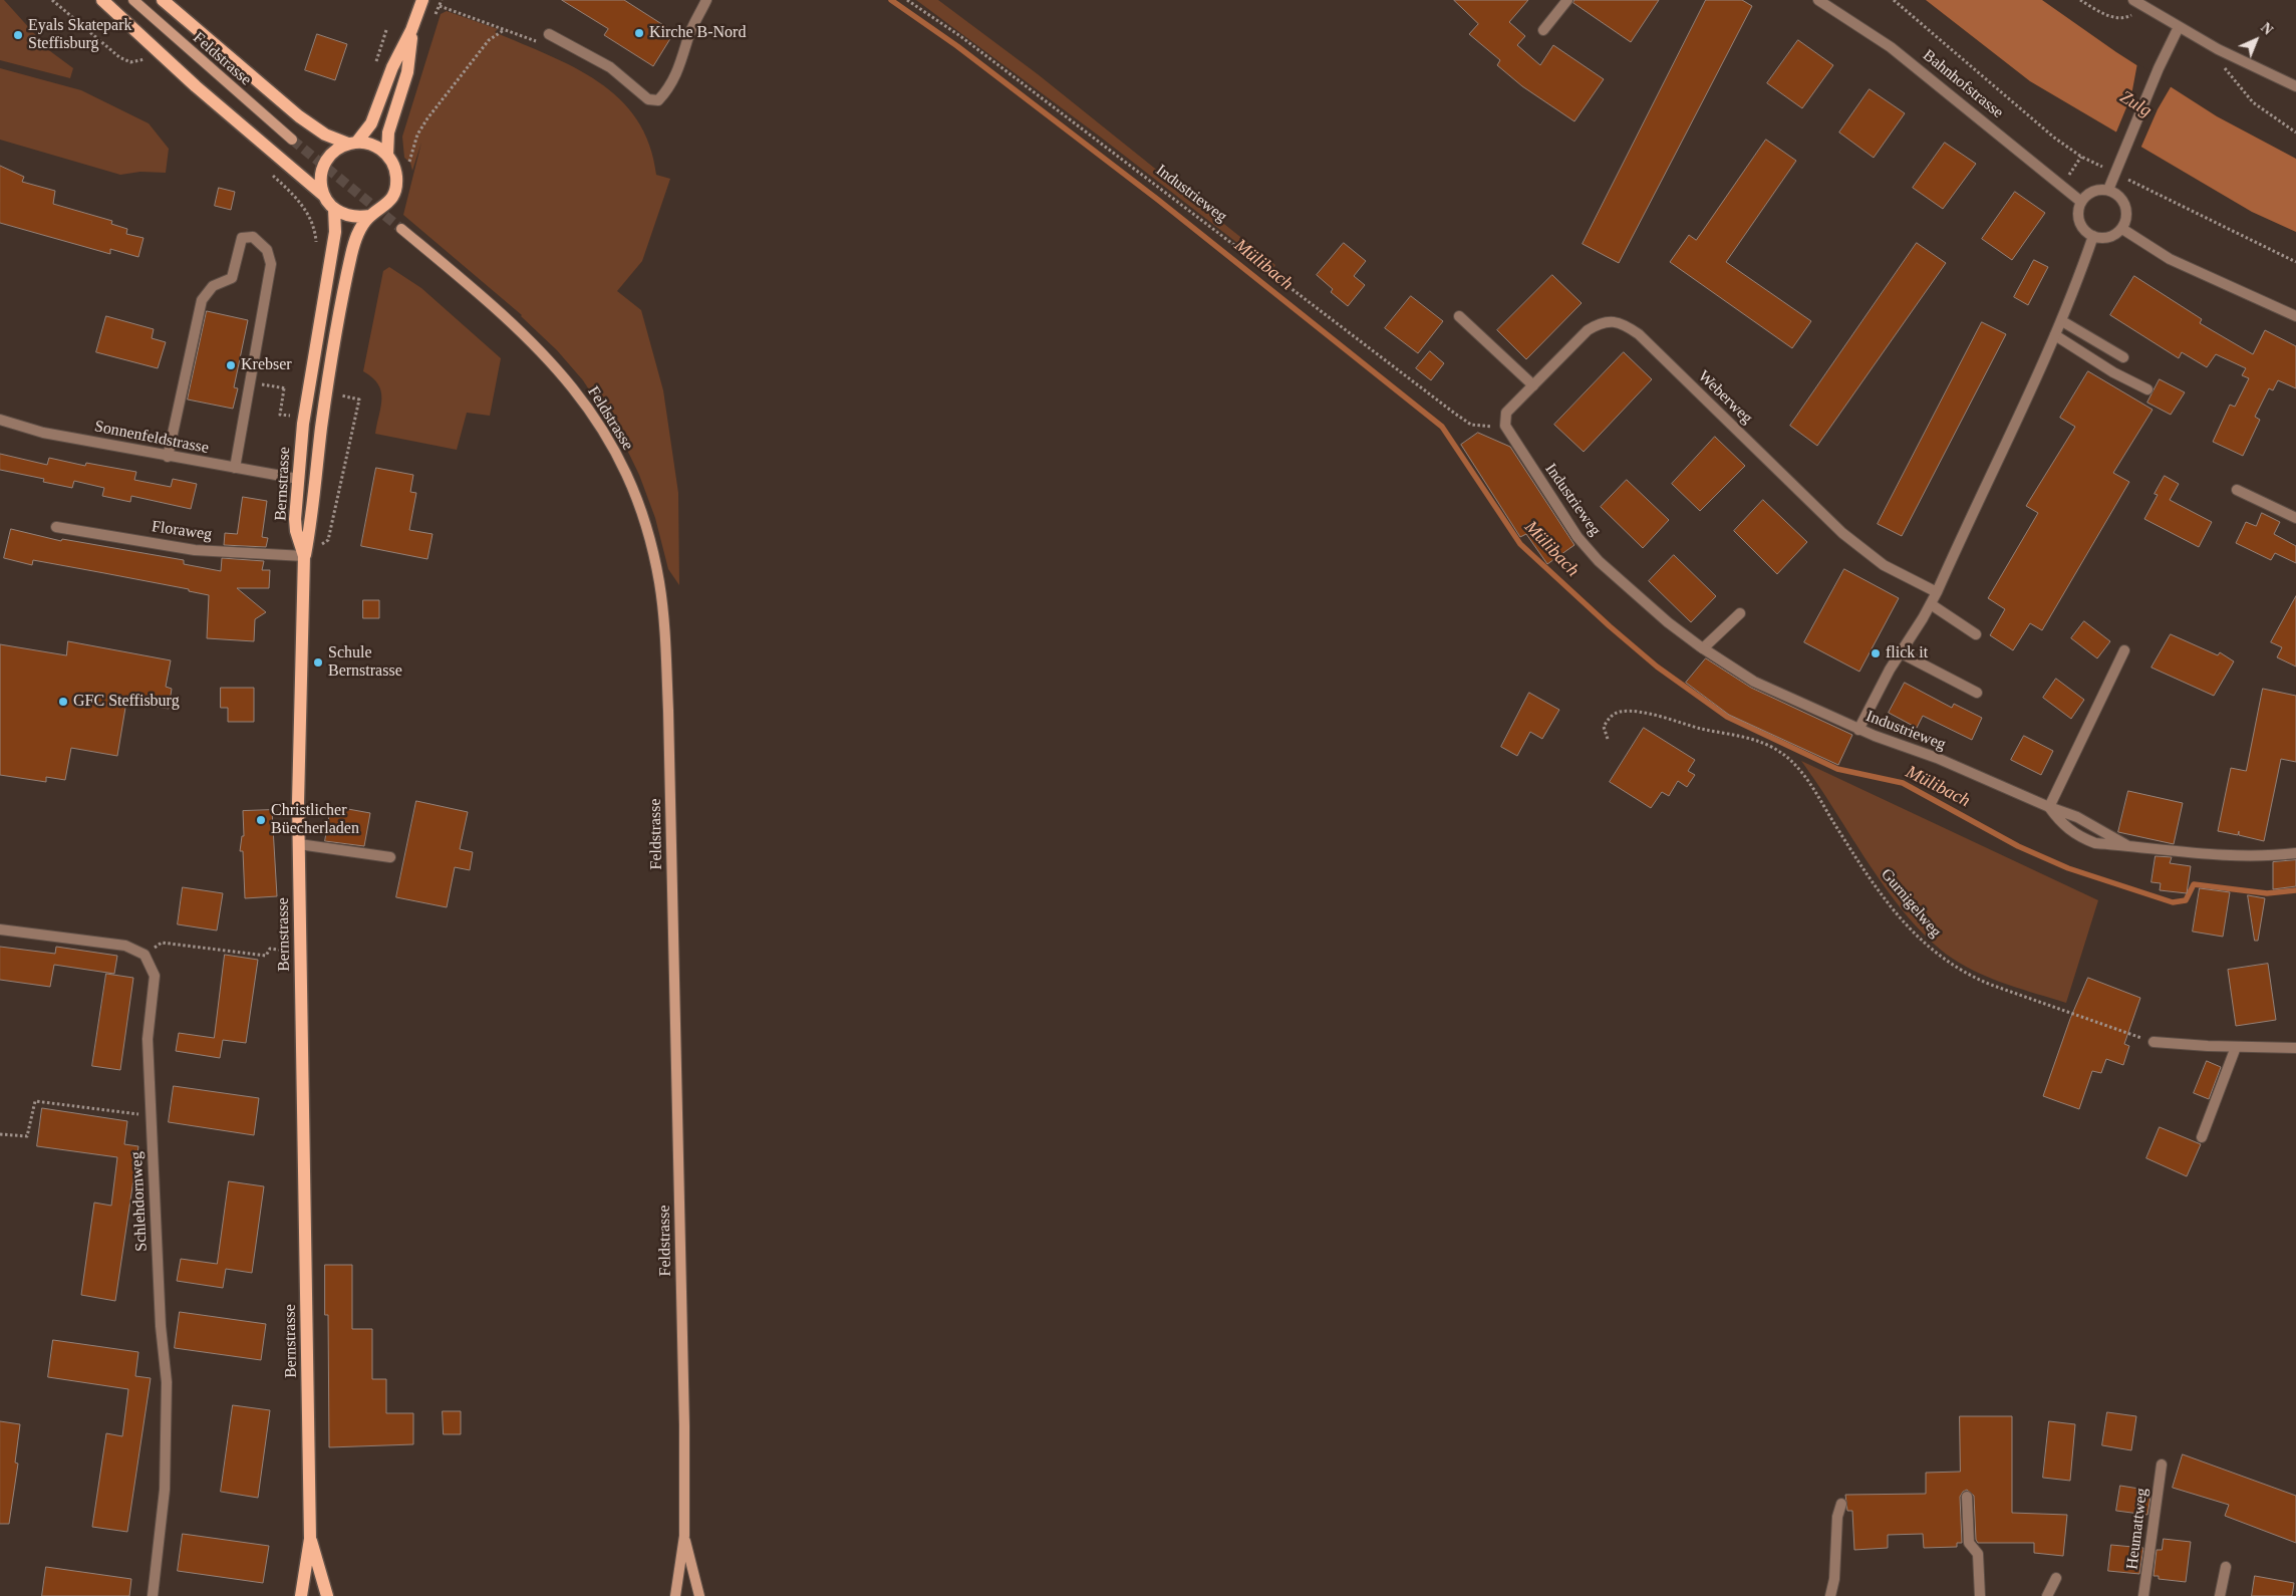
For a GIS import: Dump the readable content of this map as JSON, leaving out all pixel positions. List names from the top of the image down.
{
  "streets": {
    "main road": ["Feldstrasse", "Bernstrasse"],
    "street": [
      "Bahnhofstrasse",
      "Industrieweg",
      "Weberweg",
      "Sonnenfeldstrasse",
      "Floraweg",
      "Schlehdornweg",
      "Heumattweg"
    ],
    "path": ["Gurnigelweg"]
  },
  "crossings": [
    ["Industrieweg", "Weberweg"],
    ["Sonnenfeldstrasse", "Bernstrasse"],
    ["Bernstrasse", "Floraweg"]
  ],
  "water": ["Zulg", "Mülibach"],
  "places": [
    "Kirche B-Nord",
    "Eyals Skatepark Steffisburg",
    "Krebser",
    "flick it",
    "Schule Bernstrasse",
    "GFC Steffisburg",
    "Christlicher Büecherladen"
  ],
  "north": "top right"
}
